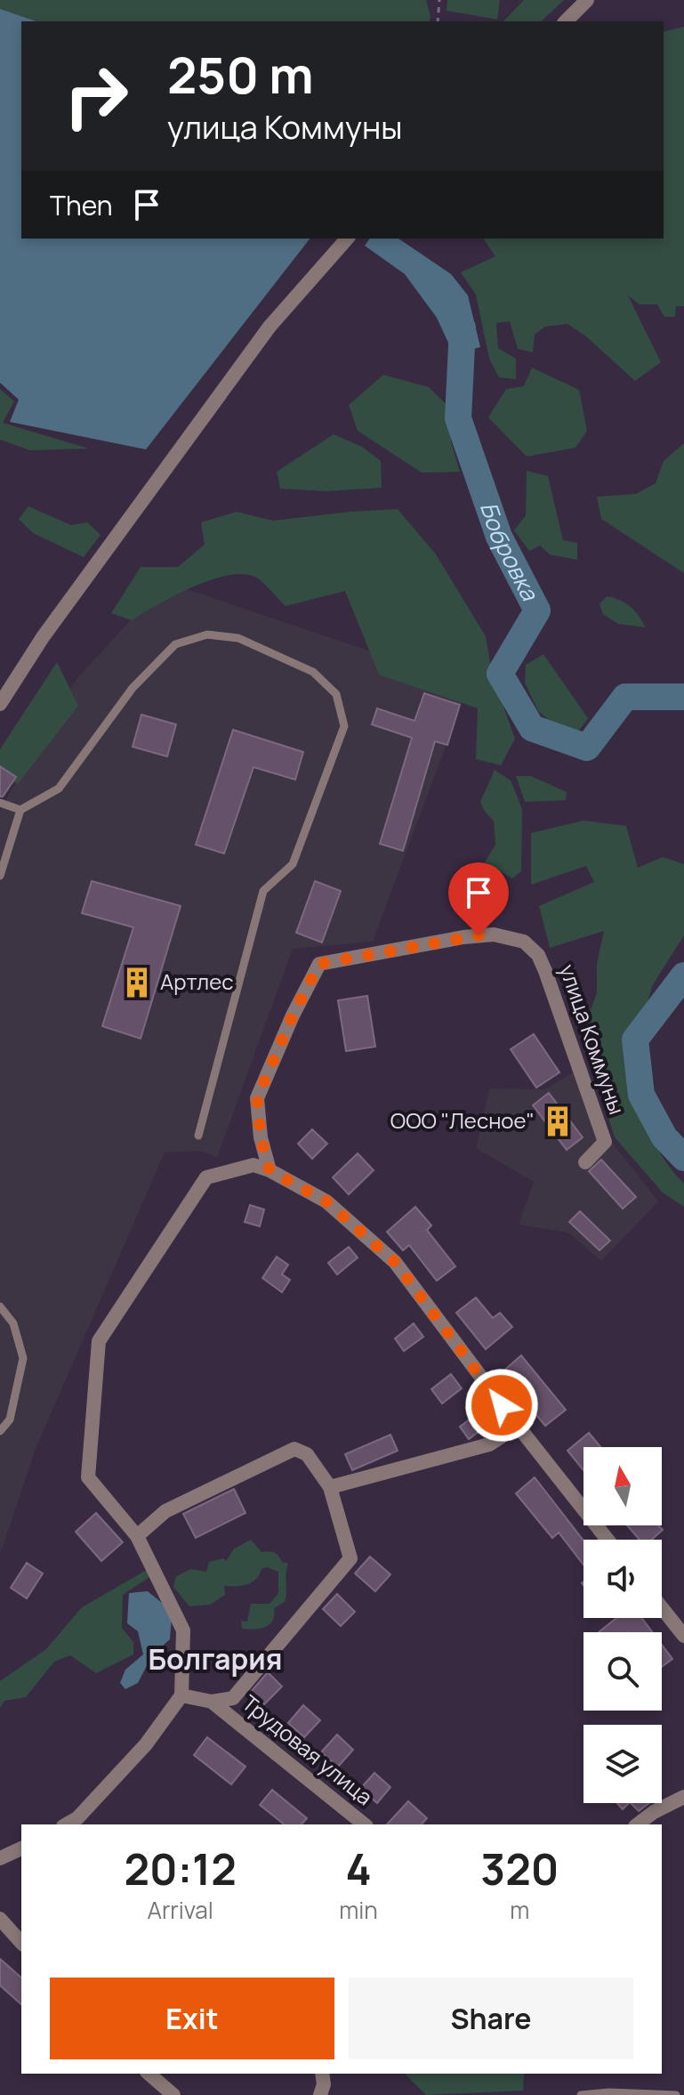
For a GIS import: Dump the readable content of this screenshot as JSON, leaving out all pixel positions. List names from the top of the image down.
{
  "streets": {
    "street": ["улица Коммуны", "Трудовая улица"]
  },
  "districts": ["Болгария"],
  "water": ["Бобровка"],
  "places": {
    "building": ["Артлес", "ООО \"Лесное\""]
  },
  "north": "top",
  "page": {
    "turn": ["250 m", "улица Коммуны"],
    "then": "Then",
    "eta": [
      "20:12",
      "Arrival",
      "4",
      "min",
      "320",
      "m"
    ],
    "buttons": ["Exit", "Share"]
  }
}
